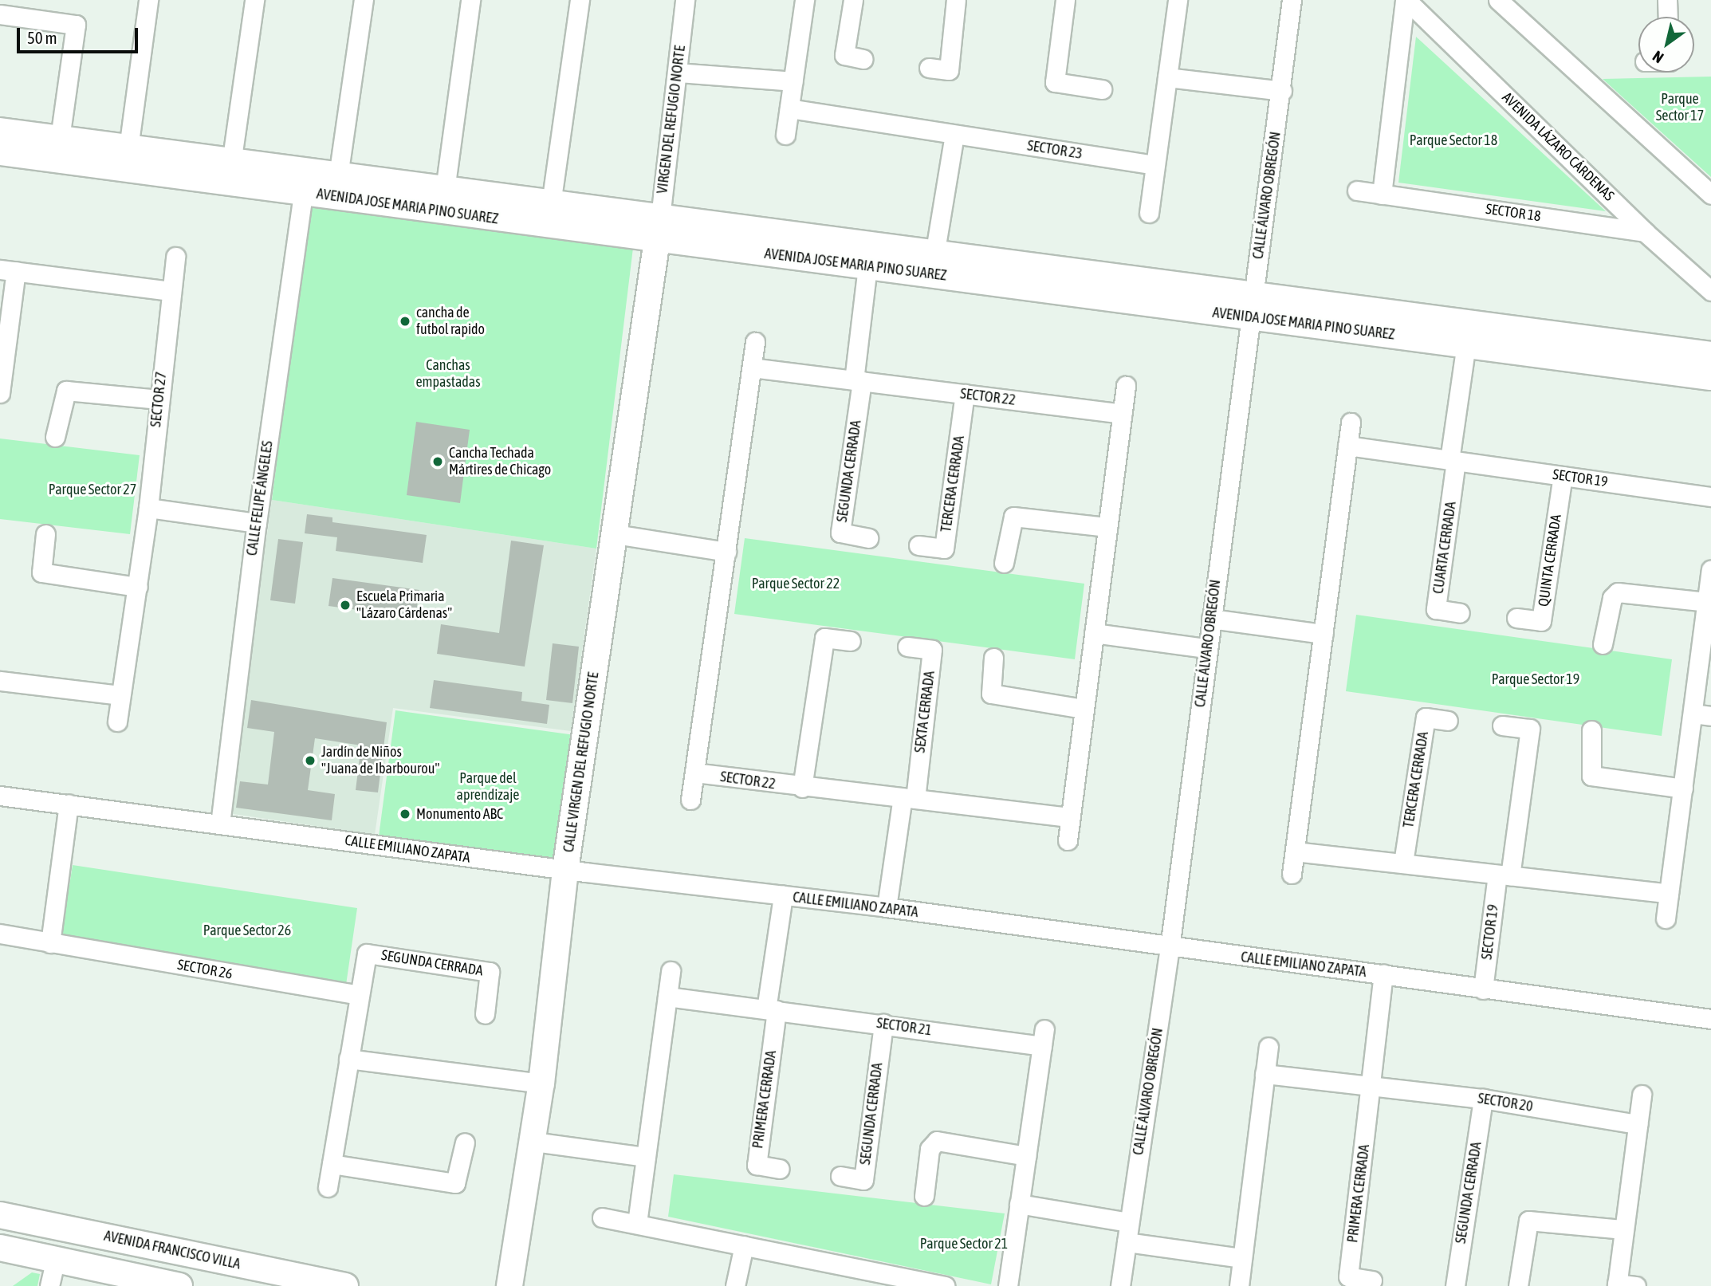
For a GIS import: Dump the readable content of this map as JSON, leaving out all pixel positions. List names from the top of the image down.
{
  "streets": {
    "street": [
      "VIRGEN DEL REFUGIO NORTE",
      "AVENIDA LÁZARO CÁRDENAS",
      "SECTOR 23",
      "CALLE ÁLVARO OBREGÓN",
      "AVENIDA JOSE MARIA PINO SUAREZ",
      "SECTOR 18",
      "SECTOR 22",
      "SECTOR 27",
      "SEGUNDA CERRADA",
      "SECTOR 19",
      "TERCERA CERRADA",
      "CALLE FELIPE ÁNGELES",
      "CUARTA CERRADA",
      "QUINTA CERRADA",
      "SEXTA CERRADA",
      "CALLE VIRGEN DEL REFUGIO NORTE",
      "CALLE EMILIANO ZAPATA",
      "SECTOR 26",
      "SECTOR 21",
      "PRIMERA CERRADA",
      "SECTOR 20",
      "AVENIDA FRANCISCO VILLA"
    ]
  },
  "crossings": [
    ["VIRGEN DEL REFUGIO NORTE", "AVENIDA JOSE MARIA PINO SUAREZ"],
    ["VIRGEN DEL REFUGIO NORTE", "CALLE VIRGEN DEL REFUGIO NORTE"],
    ["AVENIDA LÁZARO CÁRDENAS", "SECTOR 18"],
    ["CALLE ÁLVARO OBREGÓN", "AVENIDA JOSE MARIA PINO SUAREZ"],
    ["CALLE ÁLVARO OBREGÓN", "CALLE EMILIANO ZAPATA"],
    ["AVENIDA JOSE MARIA PINO SUAREZ", "CALLE FELIPE ÁNGELES"],
    ["AVENIDA JOSE MARIA PINO SUAREZ", "CALLE VIRGEN DEL REFUGIO NORTE"],
    ["SECTOR 22", "SEGUNDA CERRADA"],
    ["SECTOR 22", "TERCERA CERRADA"],
    ["SECTOR 22", "SEXTA CERRADA"],
    ["SEGUNDA CERRADA", "SECTOR 26"],
    ["SEGUNDA CERRADA", "SECTOR 21"],
    ["SEGUNDA CERRADA", "SECTOR 20"],
    ["SECTOR 19", "CUARTA CERRADA"],
    ["SECTOR 19", "QUINTA CERRADA"],
    ["SECTOR 19", "CALLE EMILIANO ZAPATA"],
    ["CALLE FELIPE ÁNGELES", "CALLE EMILIANO ZAPATA"],
    ["CALLE VIRGEN DEL REFUGIO NORTE", "CALLE EMILIANO ZAPATA"],
    ["SECTOR 21", "PRIMERA CERRADA"],
    ["PRIMERA CERRADA", "SECTOR 20"]
  ],
  "parks": [
    "Parque Sector 17",
    "Parque Sector 18",
    "Canchas empastadas",
    "Parque Sector 27",
    "Parque Sector 22",
    "Parque Sector 19",
    "Parque del aprendizaje",
    "Parque Sector 26",
    "Parque Sector 21"
  ],
  "places": [
    "cancha de futbol rapido",
    "Cancha Techada Mártires de Chicago",
    "Escuela Primaria \"Lázaro Cárdenas\"",
    "Jardín de Niños \"Juana de Ibarbourou\"",
    "Monumento ABC"
  ],
  "scale_bar": "50 m",
  "north": "bottom left"
}
